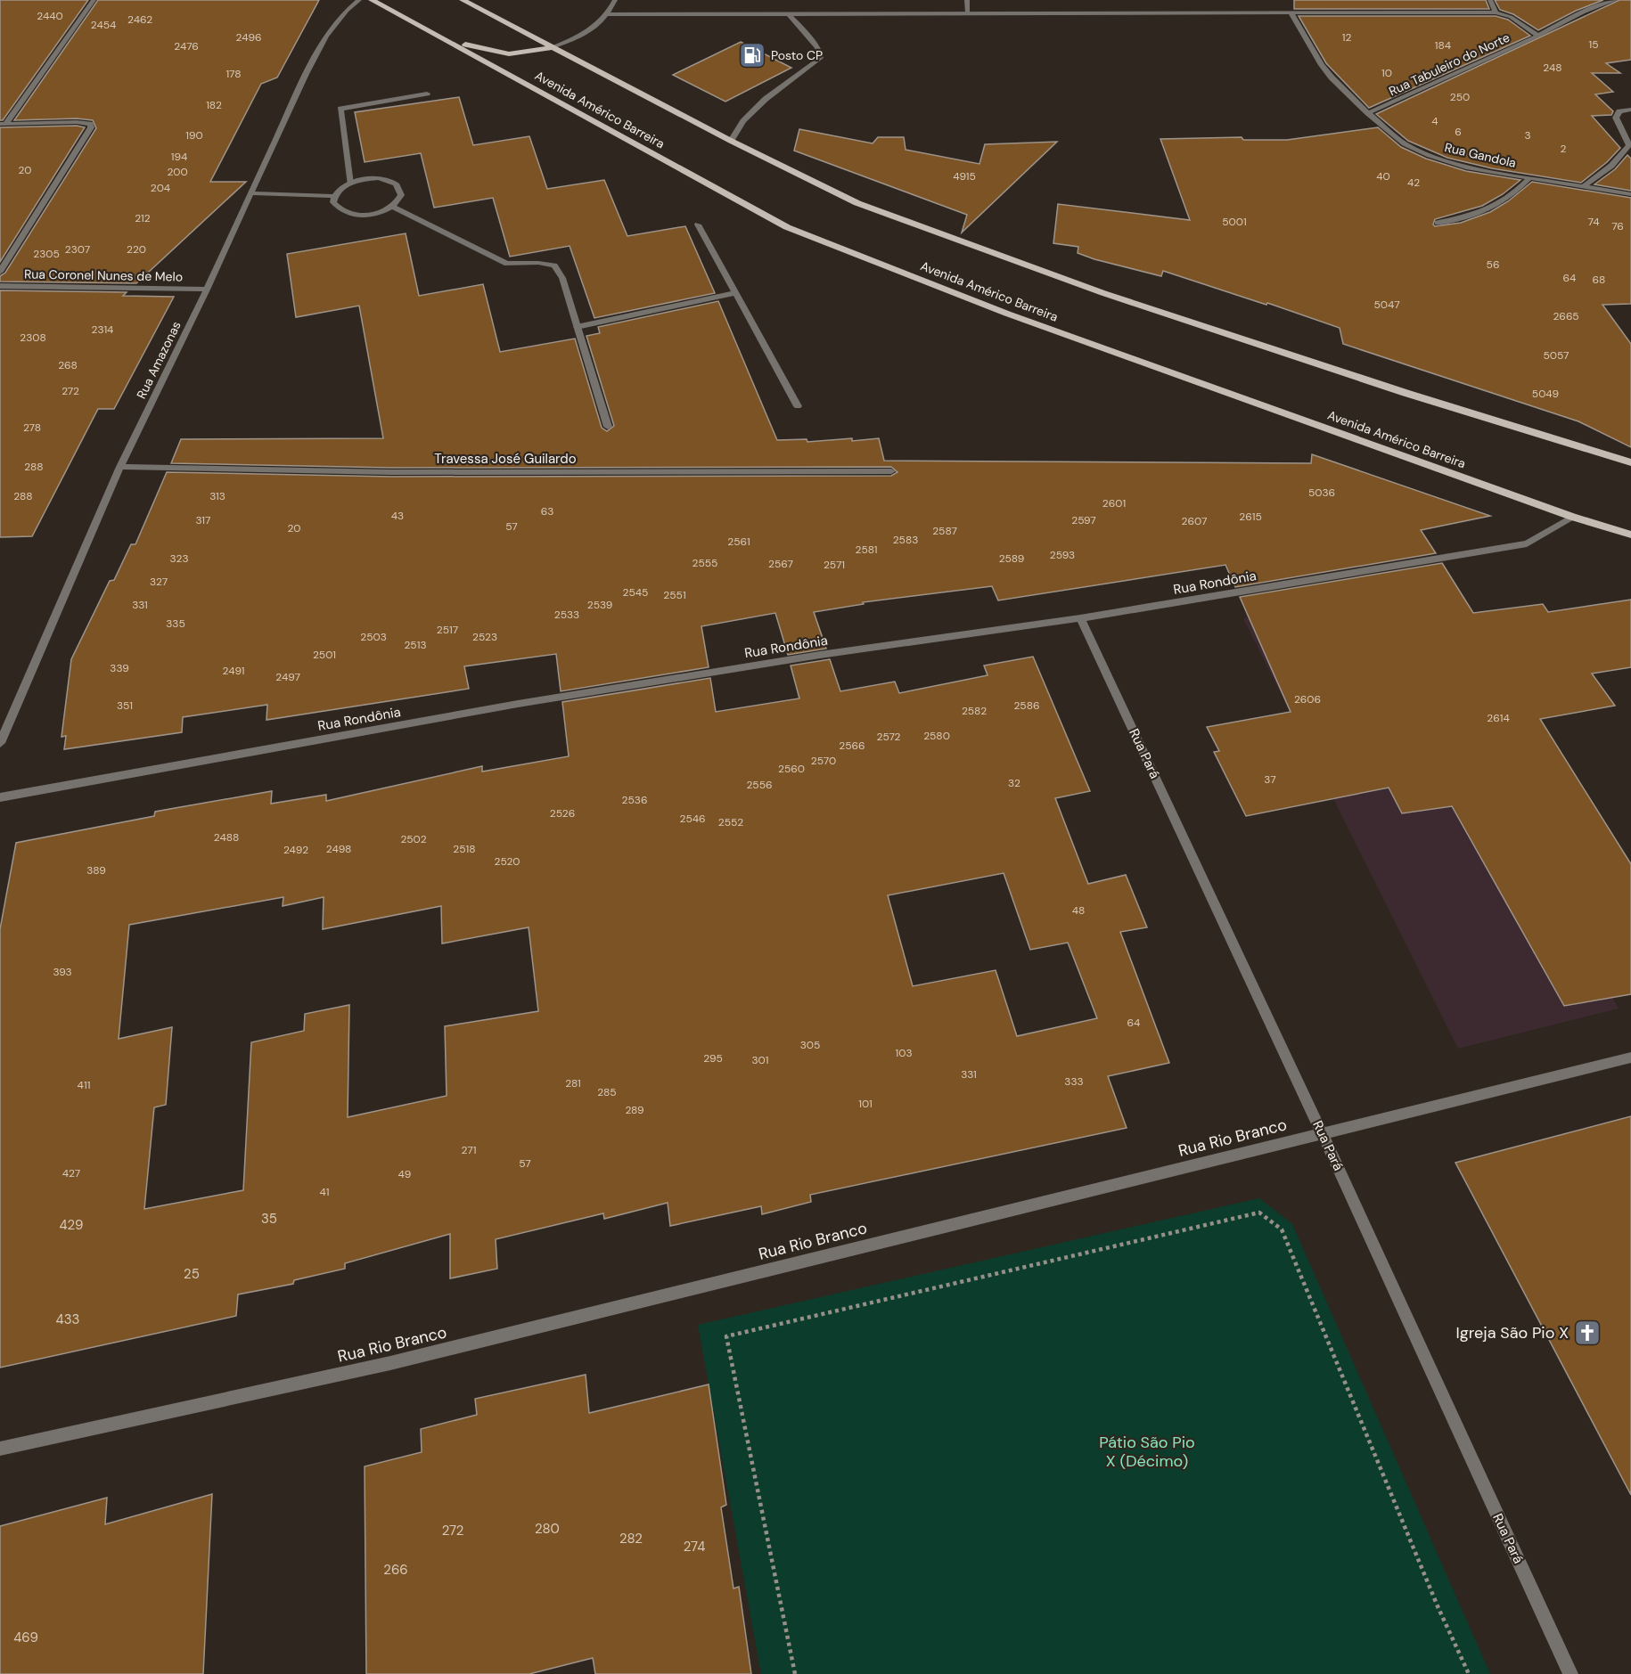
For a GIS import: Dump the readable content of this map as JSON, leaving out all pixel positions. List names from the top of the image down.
{
  "streets": {
    "main road": ["Avenida Américo Barreira"],
    "street": [
      "Rua Tabuleiro do Norte",
      "Rua Gandola",
      "Rua Coronel Nunes de Melo",
      "Rua Amazonas",
      "Travessa José Guilardo",
      "Rua Rondônia",
      "Rua Pará",
      "Rua Rio Branco"
    ]
  },
  "crossings": [
    ["Rua Tabuleiro do Norte", "Rua Gandola"],
    ["Avenida Américo Barreira", "Rua Rondônia"],
    ["Rua Coronel Nunes de Melo", "Rua Amazonas"],
    ["Rua Amazonas", "Travessa José Guilardo"],
    ["Rua Rondônia", "Rua Pará"],
    ["Rua Pará", "Rua Rio Branco"]
  ],
  "parks": ["Pátio São Pio X (Décimo)"],
  "places": {
    "fuel station": ["Posto CP"],
    "church": ["Igreja São Pio X"]
  },
  "house_numbers": [
    "2440",
    "2462",
    "2454",
    "2496",
    "12",
    "15",
    "184",
    "2476",
    "248",
    "10",
    "178",
    "250",
    "182",
    "4",
    "6",
    "190",
    "3",
    "2",
    "194",
    "20",
    "200",
    "4915",
    "40",
    "42",
    "204",
    "212",
    "5001",
    "74",
    "76",
    "2307",
    "220",
    "2305",
    "56",
    "64",
    "68",
    "5047",
    "2665",
    "2314",
    "2308",
    "5057",
    "268",
    "272",
    "5049",
    "278",
    "288",
    "5036",
    "288",
    "313",
    "2601",
    "63",
    "43",
    "2615",
    "317",
    "2597",
    "2607",
    "57",
    "20",
    "2587",
    "2583",
    "2561",
    "2581",
    "2593",
    "323",
    "2589",
    "2555",
    "2567",
    "2571",
    "327",
    "2545",
    "2551",
    "331",
    "2539",
    "2533",
    "335",
    "2517",
    "2503",
    "2523",
    "2513",
    "2501",
    "339",
    "2491",
    "2497",
    "2606",
    "351",
    "2586",
    "2582",
    "2614",
    "2580",
    "2572",
    "2566",
    "2570",
    "2560",
    "37",
    "32",
    "2556",
    "2536",
    "2526",
    "2546",
    "2552",
    "2488",
    "2502",
    "2498",
    "2518",
    "2492",
    "2520",
    "389",
    "48",
    "393",
    "64",
    "305",
    "103",
    "295",
    "301",
    "331",
    "333",
    "281",
    "411",
    "285",
    "101",
    "289",
    "271",
    "57",
    "427",
    "49",
    "41",
    "35",
    "429",
    "25",
    "433",
    "280",
    "272",
    "282",
    "274",
    "266",
    "469"
  ]
}
